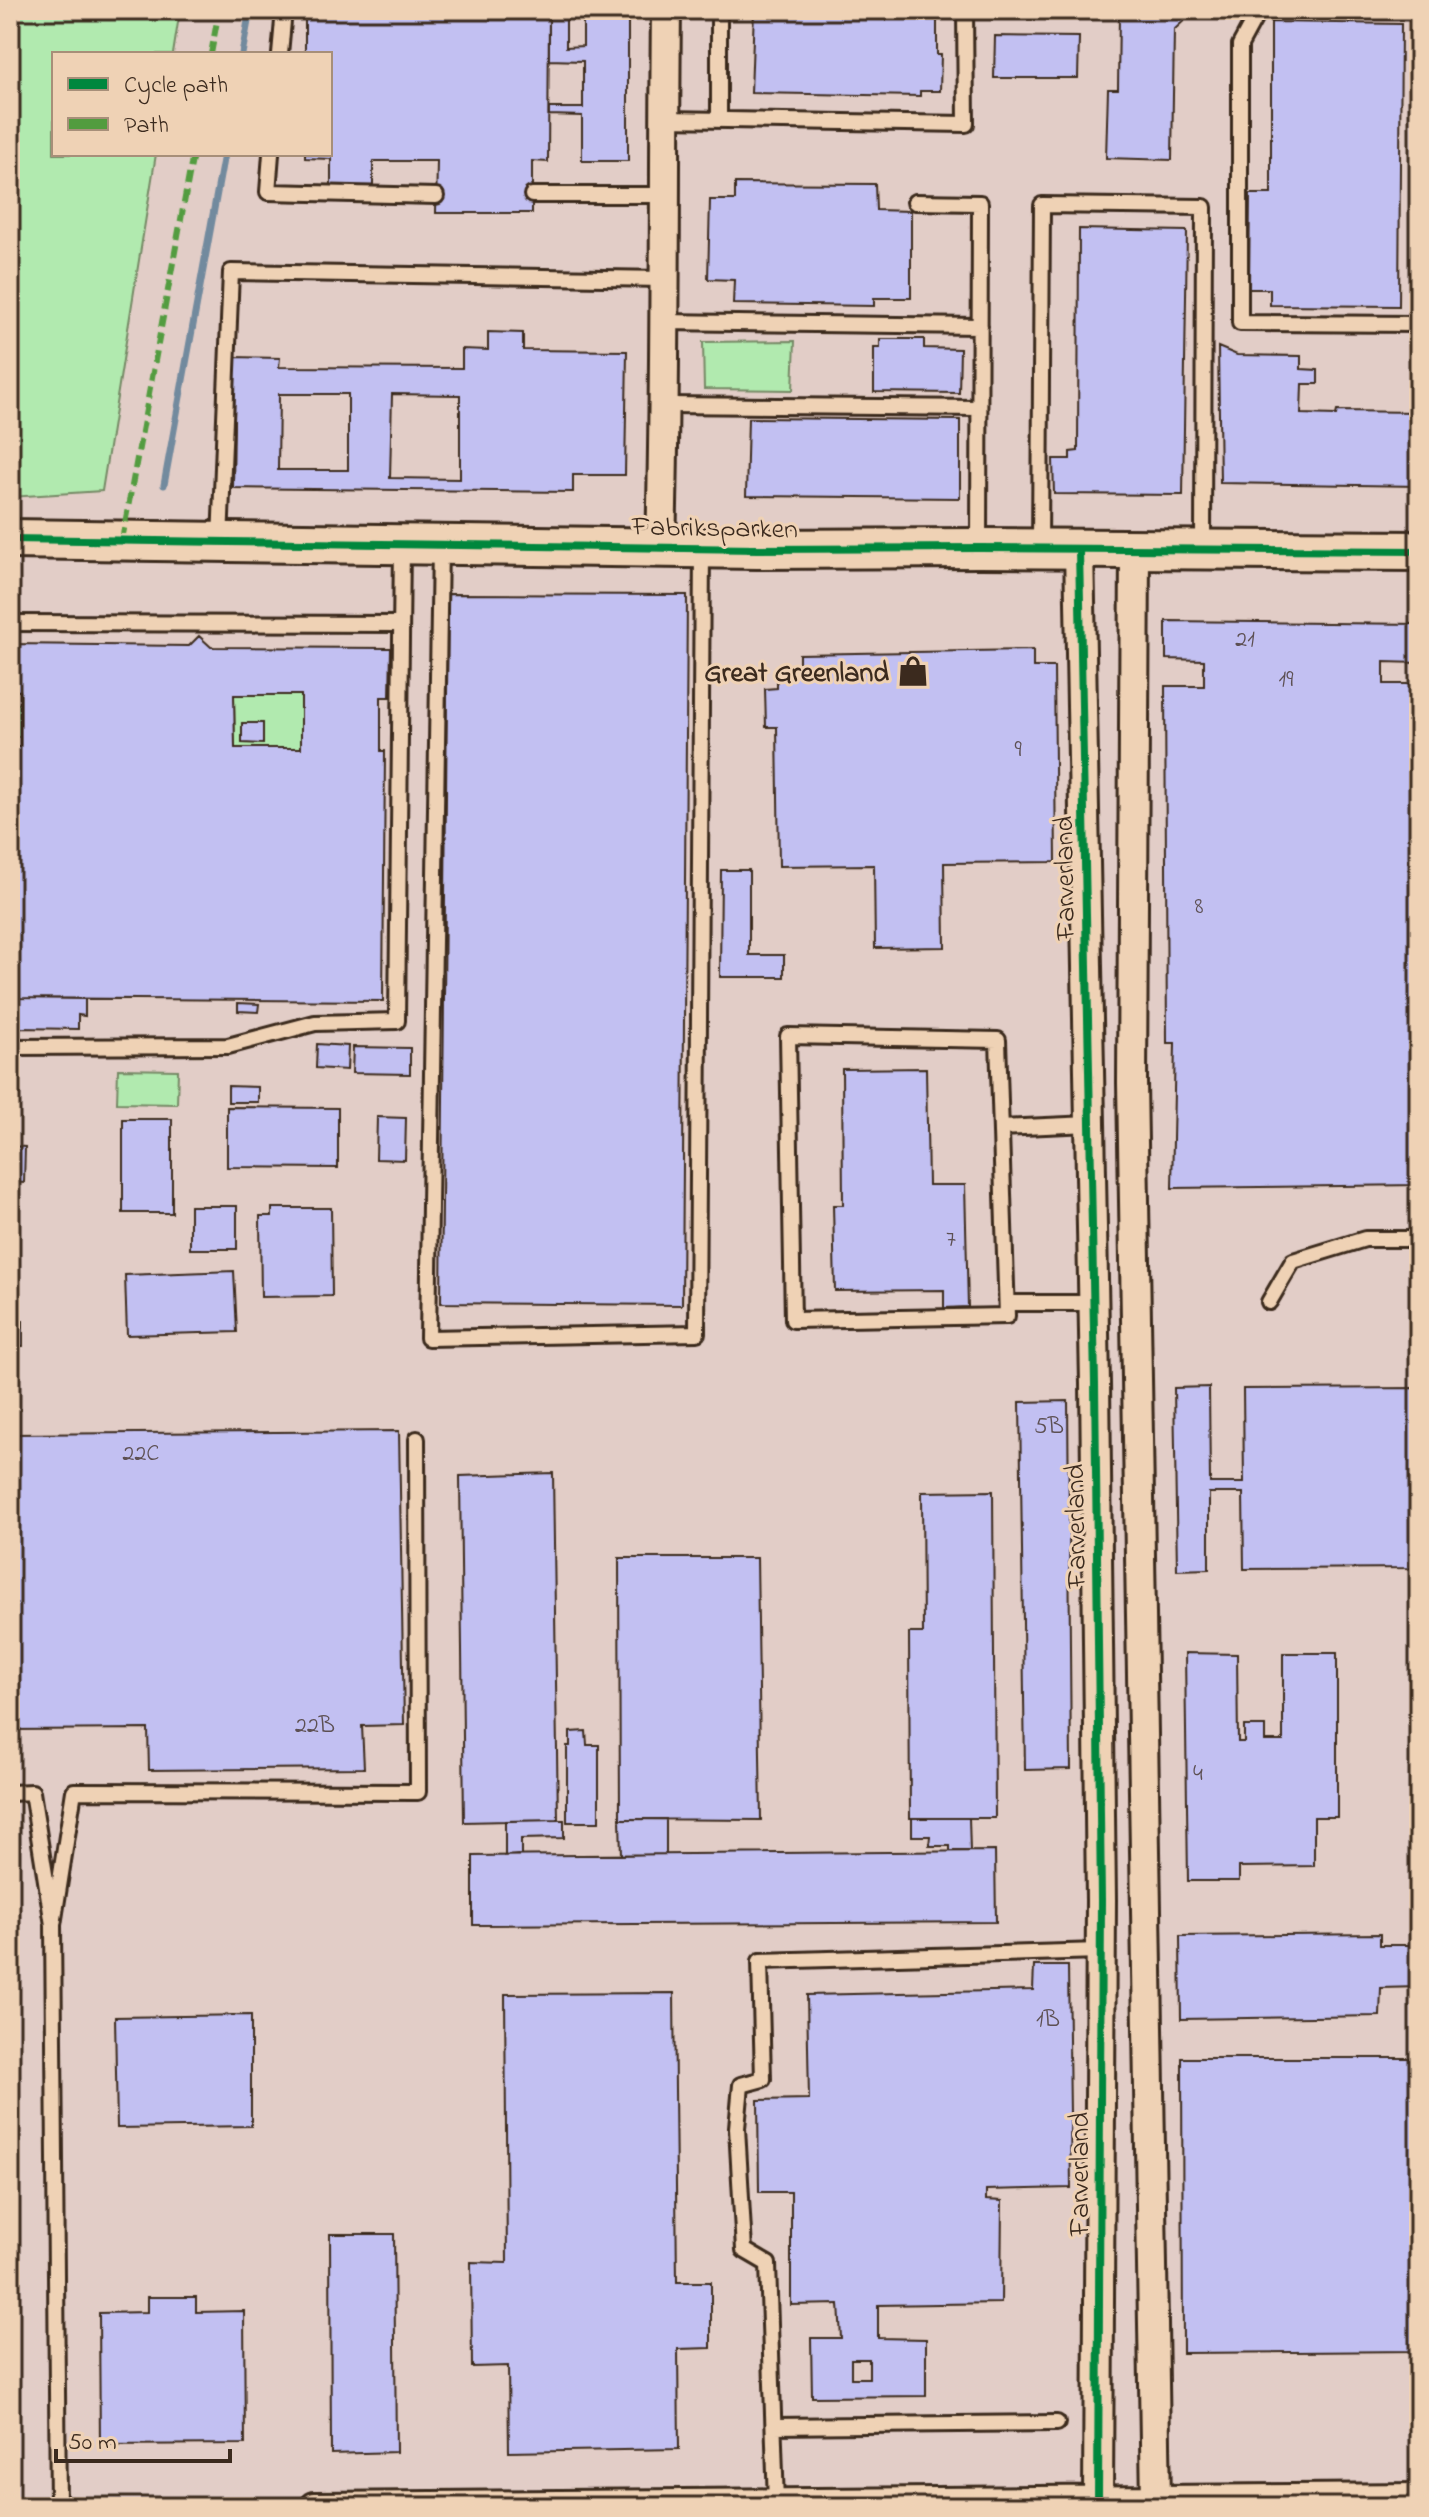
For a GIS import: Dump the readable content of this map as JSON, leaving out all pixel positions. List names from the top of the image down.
{
  "streets": {
    "street": ["Fabriksparken", "Farverland"]
  },
  "crossings": [
    ["Fabriksparken", "Farverland"]
  ],
  "places": {
    "shop": ["Great Greenland"]
  },
  "house_numbers": [
    "21",
    "19",
    "9",
    "8",
    "7",
    "5B",
    "22C",
    "22B",
    "4",
    "1B"
  ],
  "legend": ["Cycle path", "Path"],
  "scale_bar": "50 m"
}
